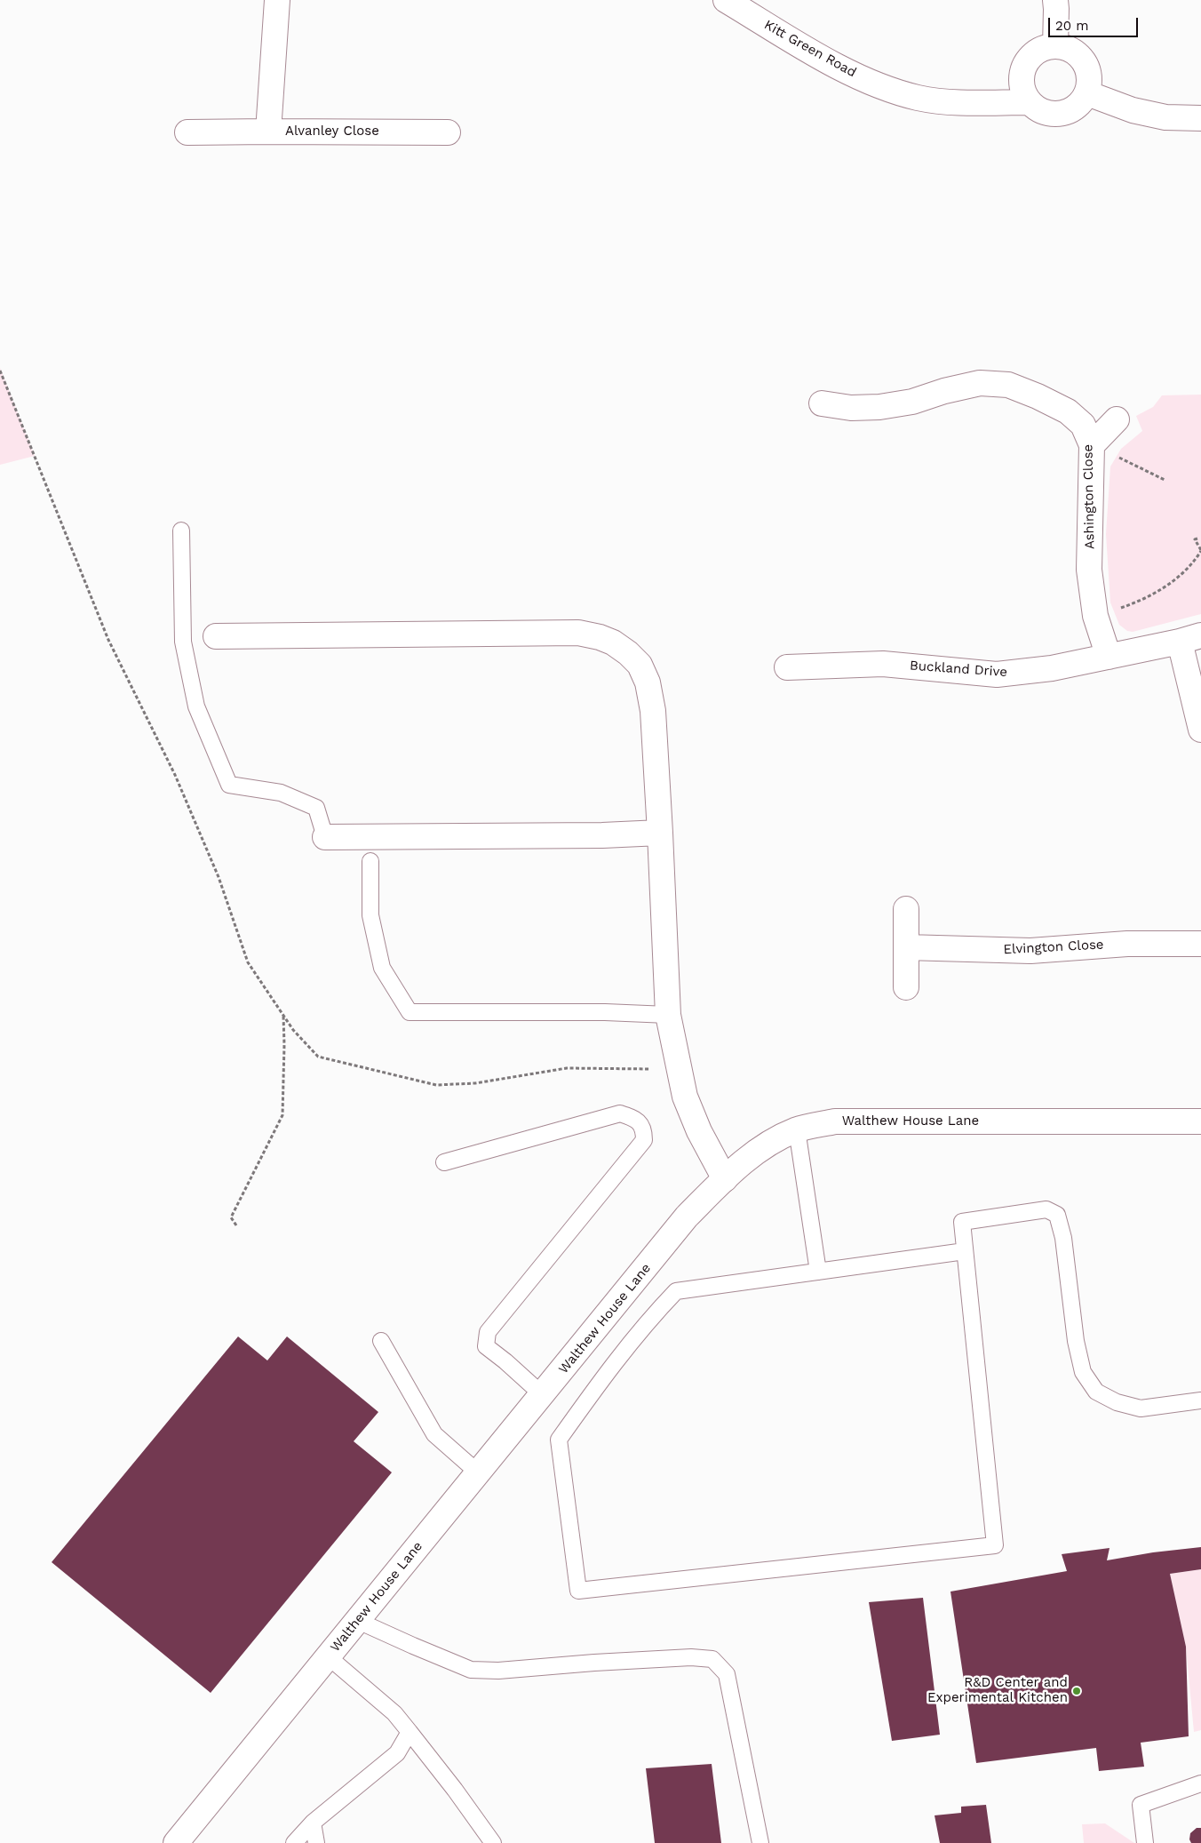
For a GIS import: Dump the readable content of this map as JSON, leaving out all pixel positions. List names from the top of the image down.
{
  "streets": {
    "street": [
      "Kitt Green Road",
      "Alvanley Close",
      "Ashington Close",
      "Buckland Drive",
      "Elvington Close",
      "Walthew House Lane"
    ]
  },
  "crossings": [
    ["Ashington Close", "Buckland Drive"]
  ],
  "places": ["R&D Center and Experimental Kitchen"],
  "scale_bar": "20 m"
}
